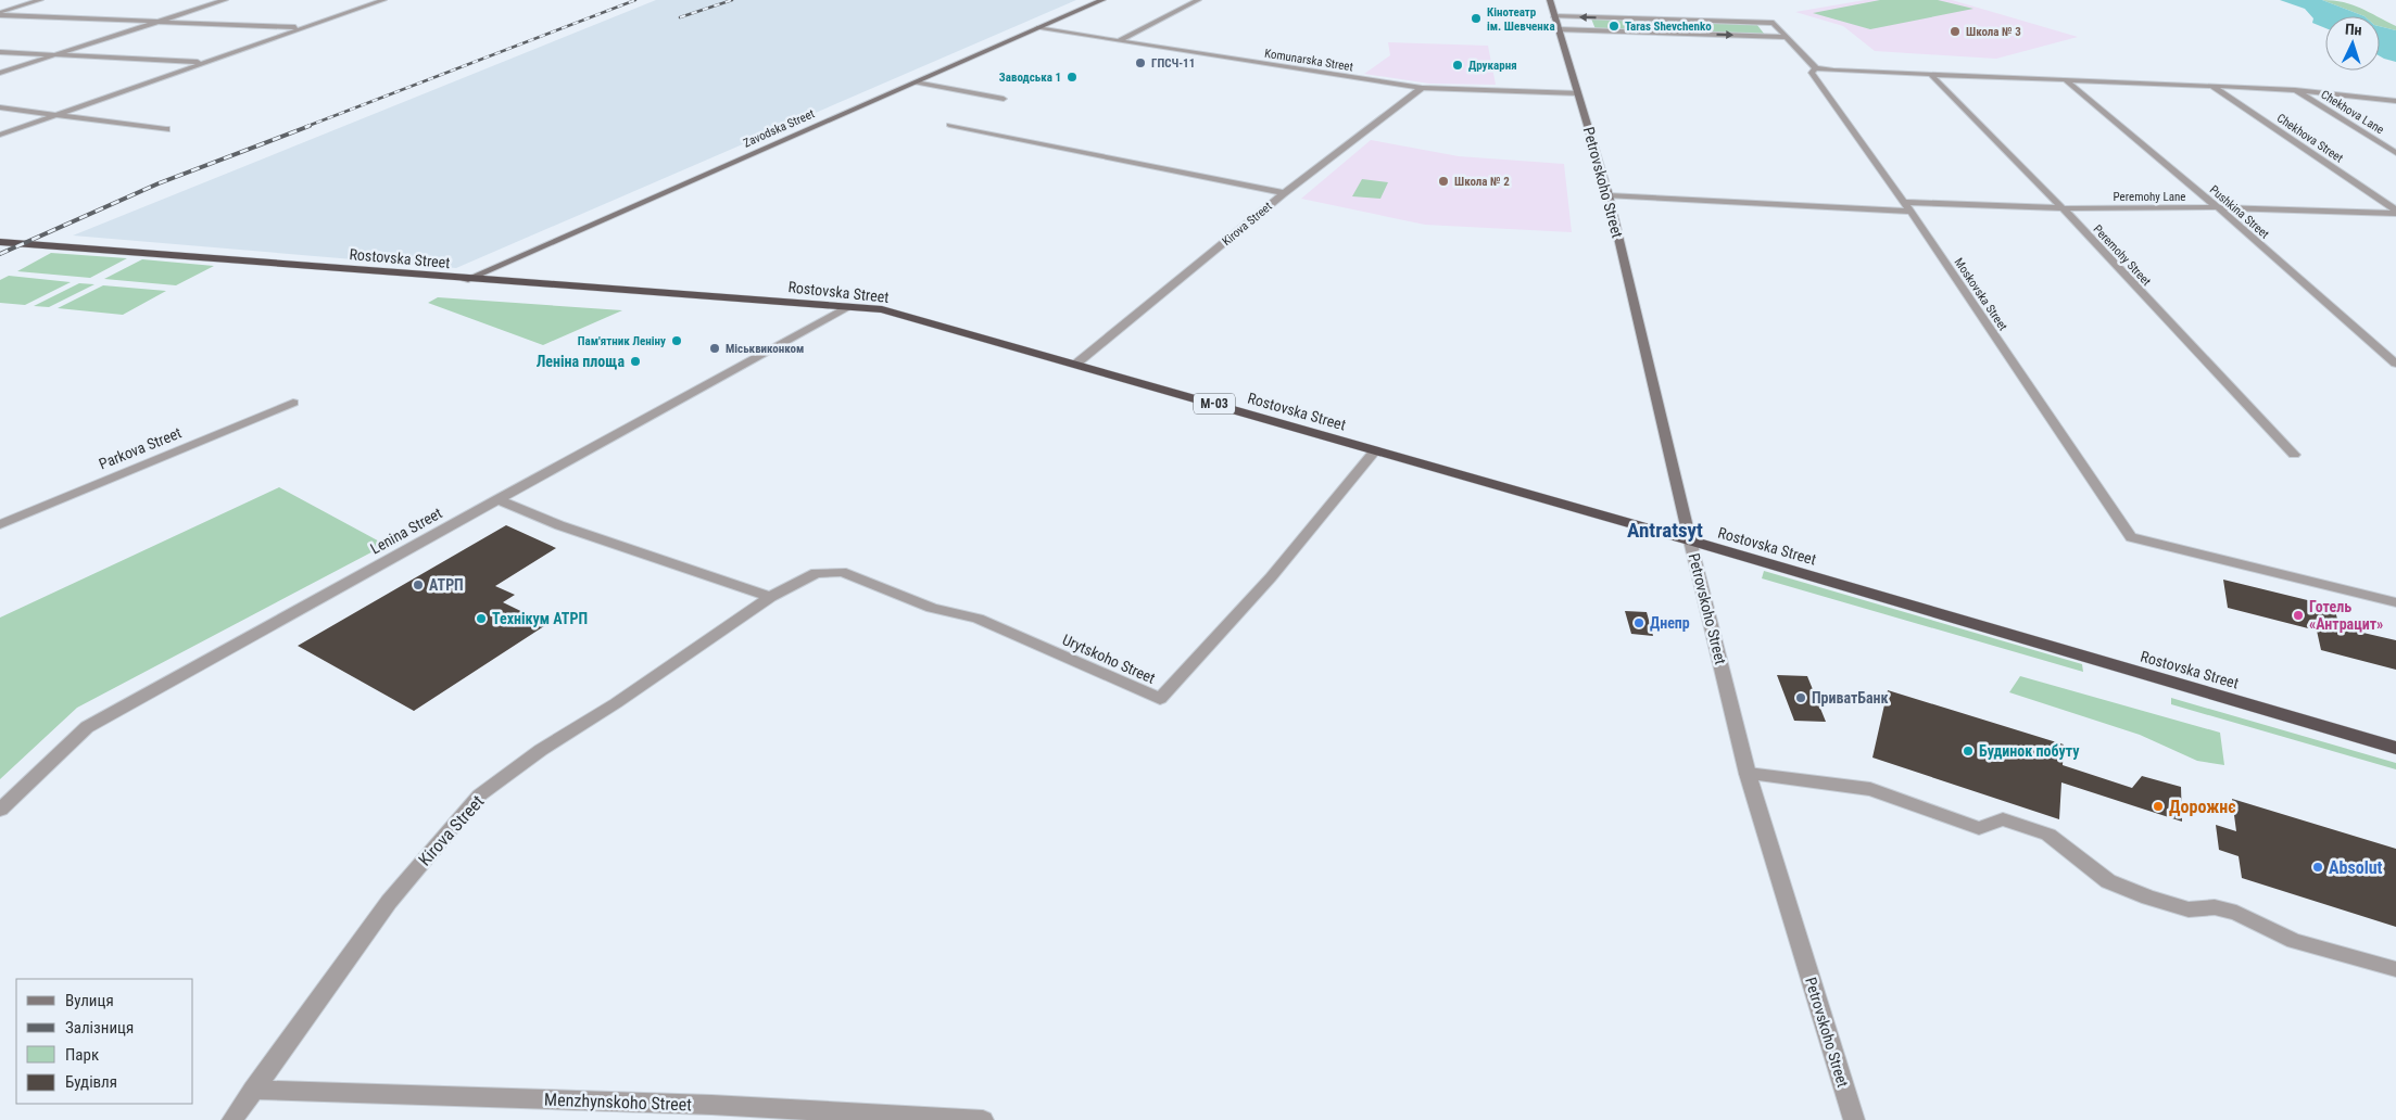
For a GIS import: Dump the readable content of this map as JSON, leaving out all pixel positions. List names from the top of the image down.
{
  "streets": {
    "highway": ["Rostovska Street", "М-03"],
    "main road": ["Zavodska Street", "Petrovskoho Street"],
    "street": [
      "Komunarska Street",
      "Chekhova Lane",
      "Chekhova Street",
      "Peremohy Lane",
      "Pushkina Street",
      "Kirova Street",
      "Peremohy Street",
      "Moskovska Street",
      "Parkova Street",
      "Lenina Street",
      "Urytskoho Street",
      "Menzhynskoho Street"
    ]
  },
  "crossings": [
    ["Komunarska Street", "Zavodska Street"],
    ["Komunarska Street", "Petrovskoho Street"],
    ["Komunarska Street", "Kirova Street"],
    ["Zavodska Street", "Rostovska Street"],
    ["Chekhova Street", "Peremohy Lane"],
    ["Petrovskoho Street", "Rostovska Street"],
    ["Peremohy Lane", "Pushkina Street"],
    ["Peremohy Lane", "Peremohy Street"],
    ["Peremohy Lane", "Moskovska Street"],
    ["Kirova Street", "Rostovska Street"],
    ["Kirova Street", "Urytskoho Street"],
    ["Kirova Street", "Menzhynskoho Street"],
    ["Rostovska Street", "Lenina Street"],
    ["Rostovska Street", "Urytskoho Street"]
  ],
  "districts": ["Antratsyt"],
  "places": [
    "Кінотеатр ім. Шевченка",
    "Taras Shevchenko",
    "Школа № 3",
    "ГПСЧ-11",
    "Друкарня",
    "Заводська 1",
    "Школа № 2",
    "Пам'ятник Леніну",
    "Міськвиконком",
    "Леніна площа",
    "АТРП",
    "Готель «Антрацит»",
    "Технікум АТРП",
    "Днепр",
    "ПриватБанк",
    "Будинок побуту",
    "Дорожнє",
    "Absolut"
  ],
  "legend": [
    "Вулиця",
    "Залізниця",
    "Парк",
    "Будівля"
  ],
  "north": "top"
}
